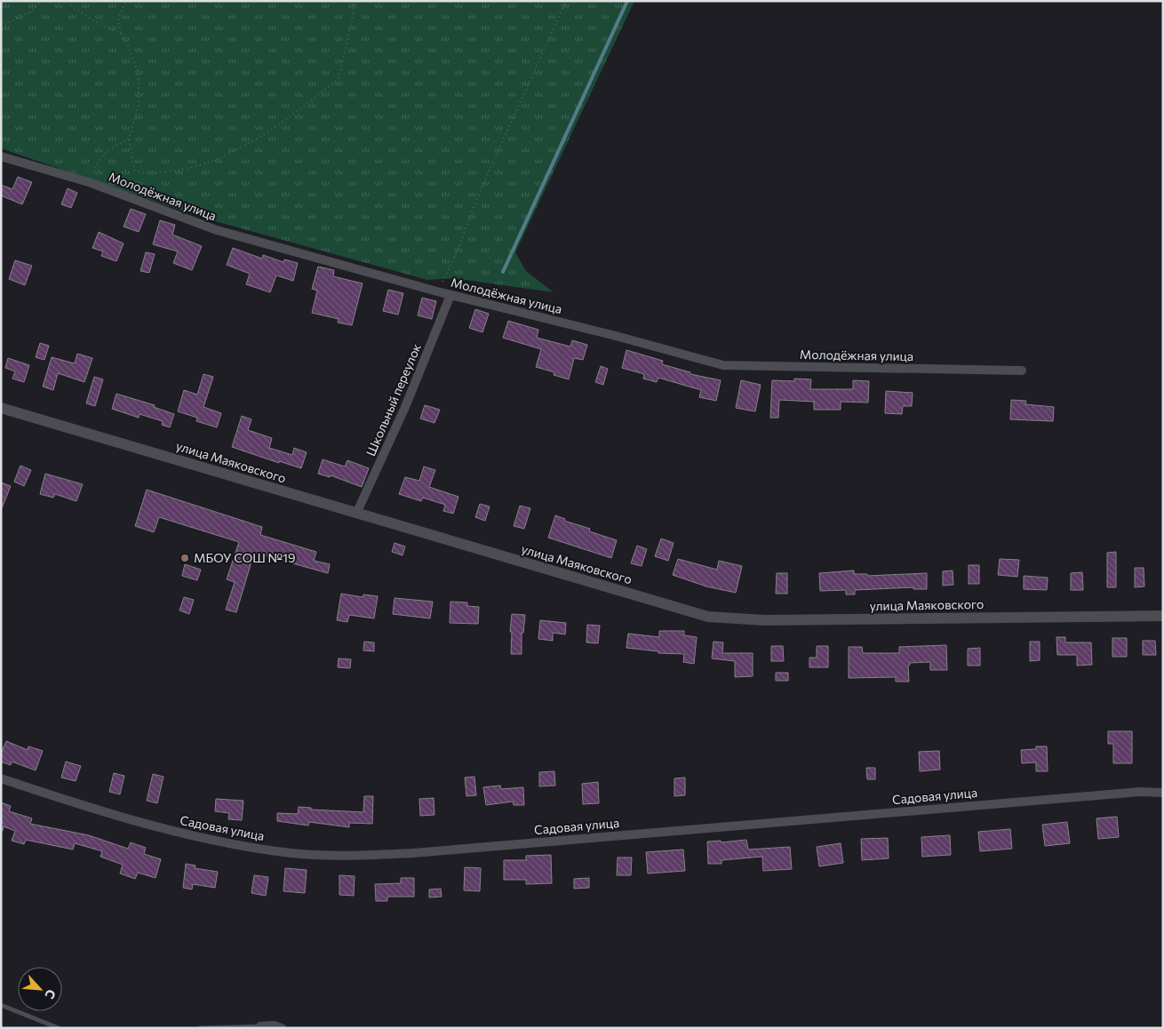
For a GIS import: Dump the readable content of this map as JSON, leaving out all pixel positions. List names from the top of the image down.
{
  "streets": {
    "street": [
      "Молодёжная улица",
      "Школьный переулок",
      "улица Маяковского",
      "Садовая улица"
    ]
  },
  "crossings": [
    ["Молодёжная улица", "Школьный переулок"],
    ["Школьный переулок", "улица Маяковского"]
  ],
  "places": ["МБОУ СОШ №19"],
  "north": "bottom right"
}
